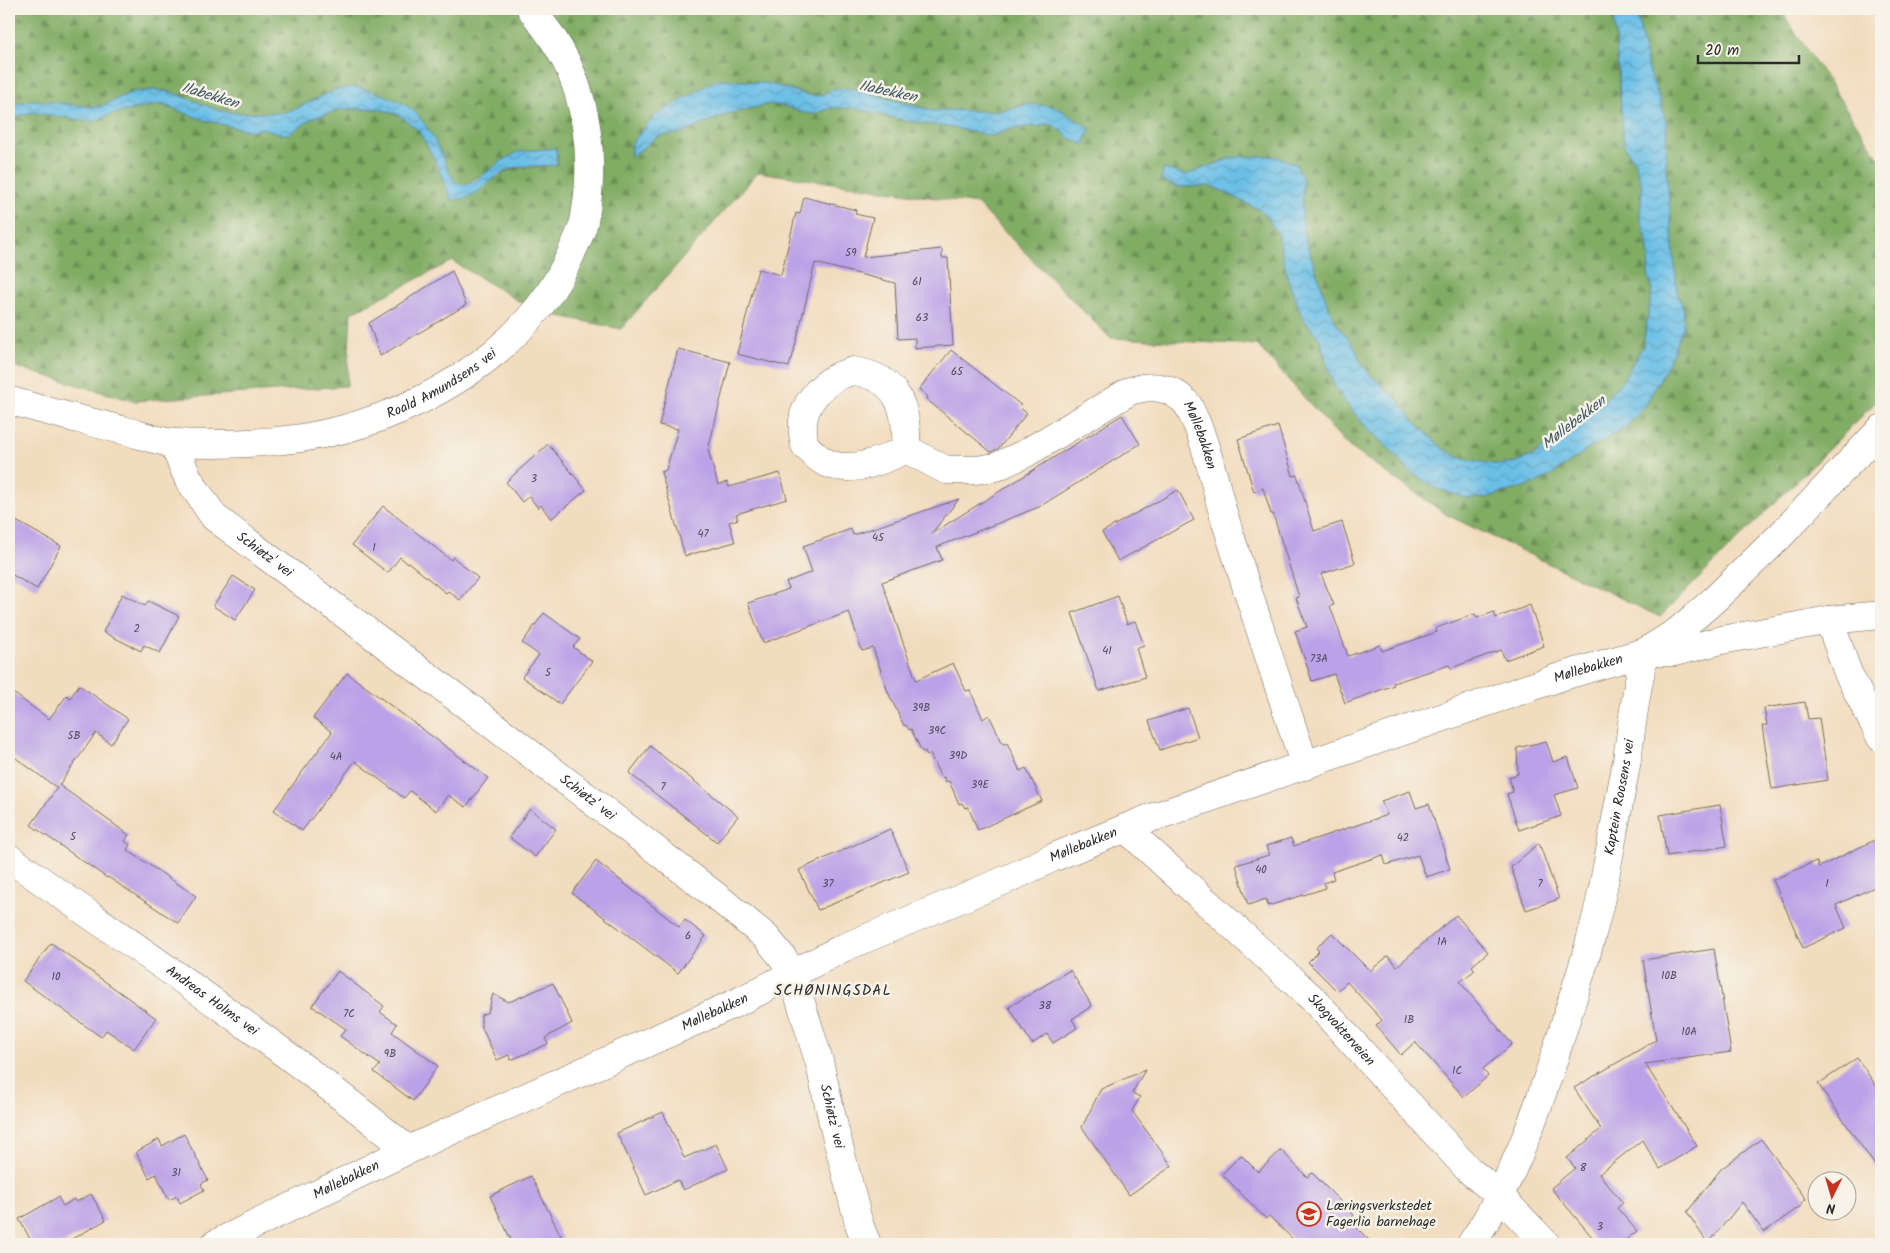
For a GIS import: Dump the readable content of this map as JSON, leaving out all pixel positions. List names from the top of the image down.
{
  "streets": {
    "street": [
      "Roald Amundsens vei",
      "Møllebakken",
      "Schiøtz' vei",
      "Kaptein Roosens vei",
      "Andreas Holms vei",
      "Skogvokterveien"
    ]
  },
  "crossings": [
    ["Roald Amundsens vei", "Schiøtz' vei"],
    ["Møllebakken", "Schiøtz' vei"],
    ["Møllebakken", "Kaptein Roosens vei"],
    ["Møllebakken", "Andreas Holms vei"],
    ["Møllebakken", "Skogvokterveien"],
    ["Kaptein Roosens vei", "Skogvokterveien"]
  ],
  "districts": ["SCHØNINGSDAL"],
  "water": ["Ilabekken", "Møllebekken"],
  "places": {
    "school or university": ["Læringsverkstedet Fagerlia barnehage"]
  },
  "house_numbers": [
    "59",
    "61",
    "63",
    "65",
    "3",
    "47",
    "45",
    "1",
    "2",
    "41",
    "73A",
    "5",
    "39B",
    "39C",
    "5B",
    "39D",
    "4A",
    "39E",
    "7",
    "5",
    "42",
    "40",
    "37",
    "7",
    "1",
    "6",
    "1A",
    "10B",
    "10",
    "38",
    "7C",
    "1B",
    "10A",
    "9B",
    "1C",
    "8",
    "31",
    "3"
  ],
  "scale_bar": "20 m",
  "north": "bottom"
}
